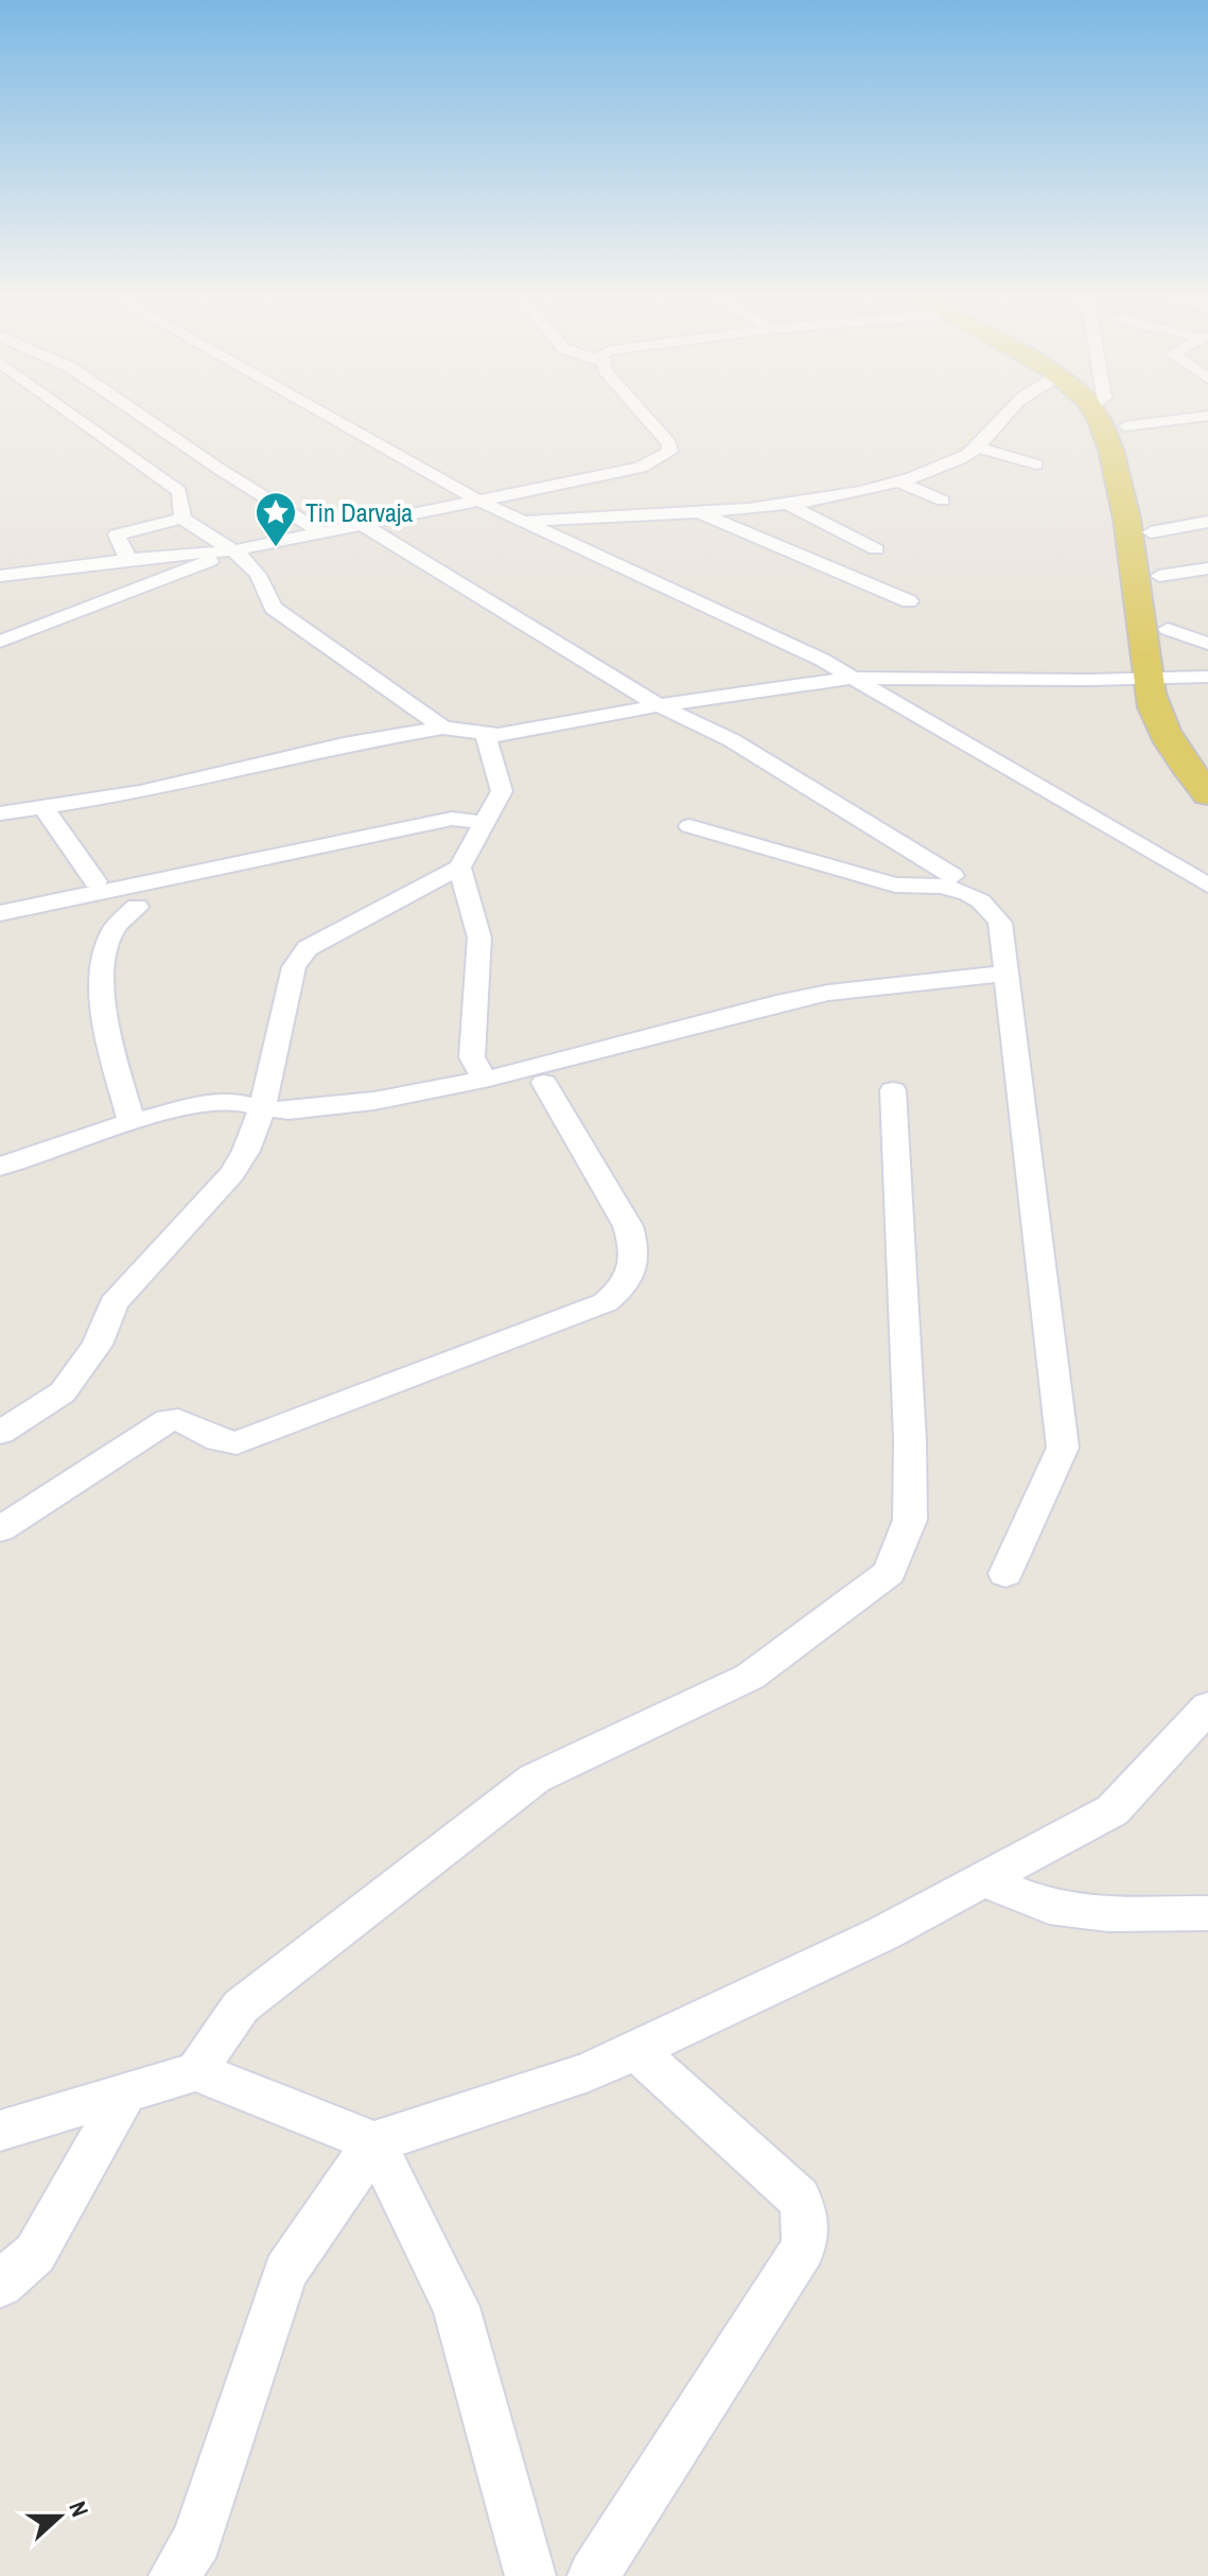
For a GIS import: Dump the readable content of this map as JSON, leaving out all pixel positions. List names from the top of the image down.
{
  "places": {
    "place": ["Tin Darvaja"]
  },
  "north": "right"
}
